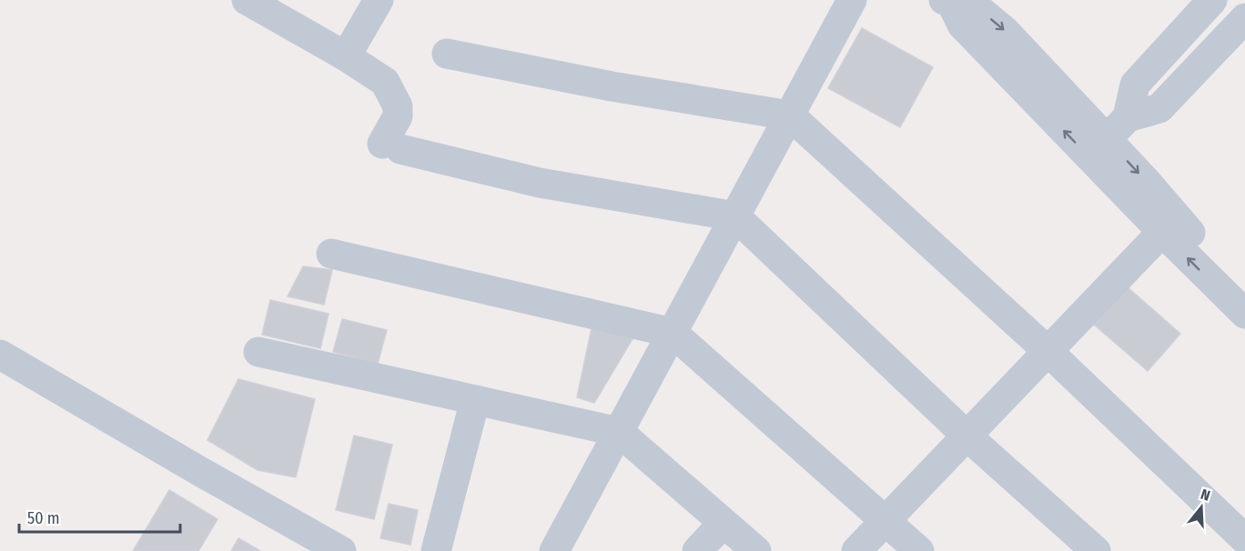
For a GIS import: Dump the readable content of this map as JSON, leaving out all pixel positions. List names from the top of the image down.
{
  "scale_bar": "50 m",
  "north": "top"
}
